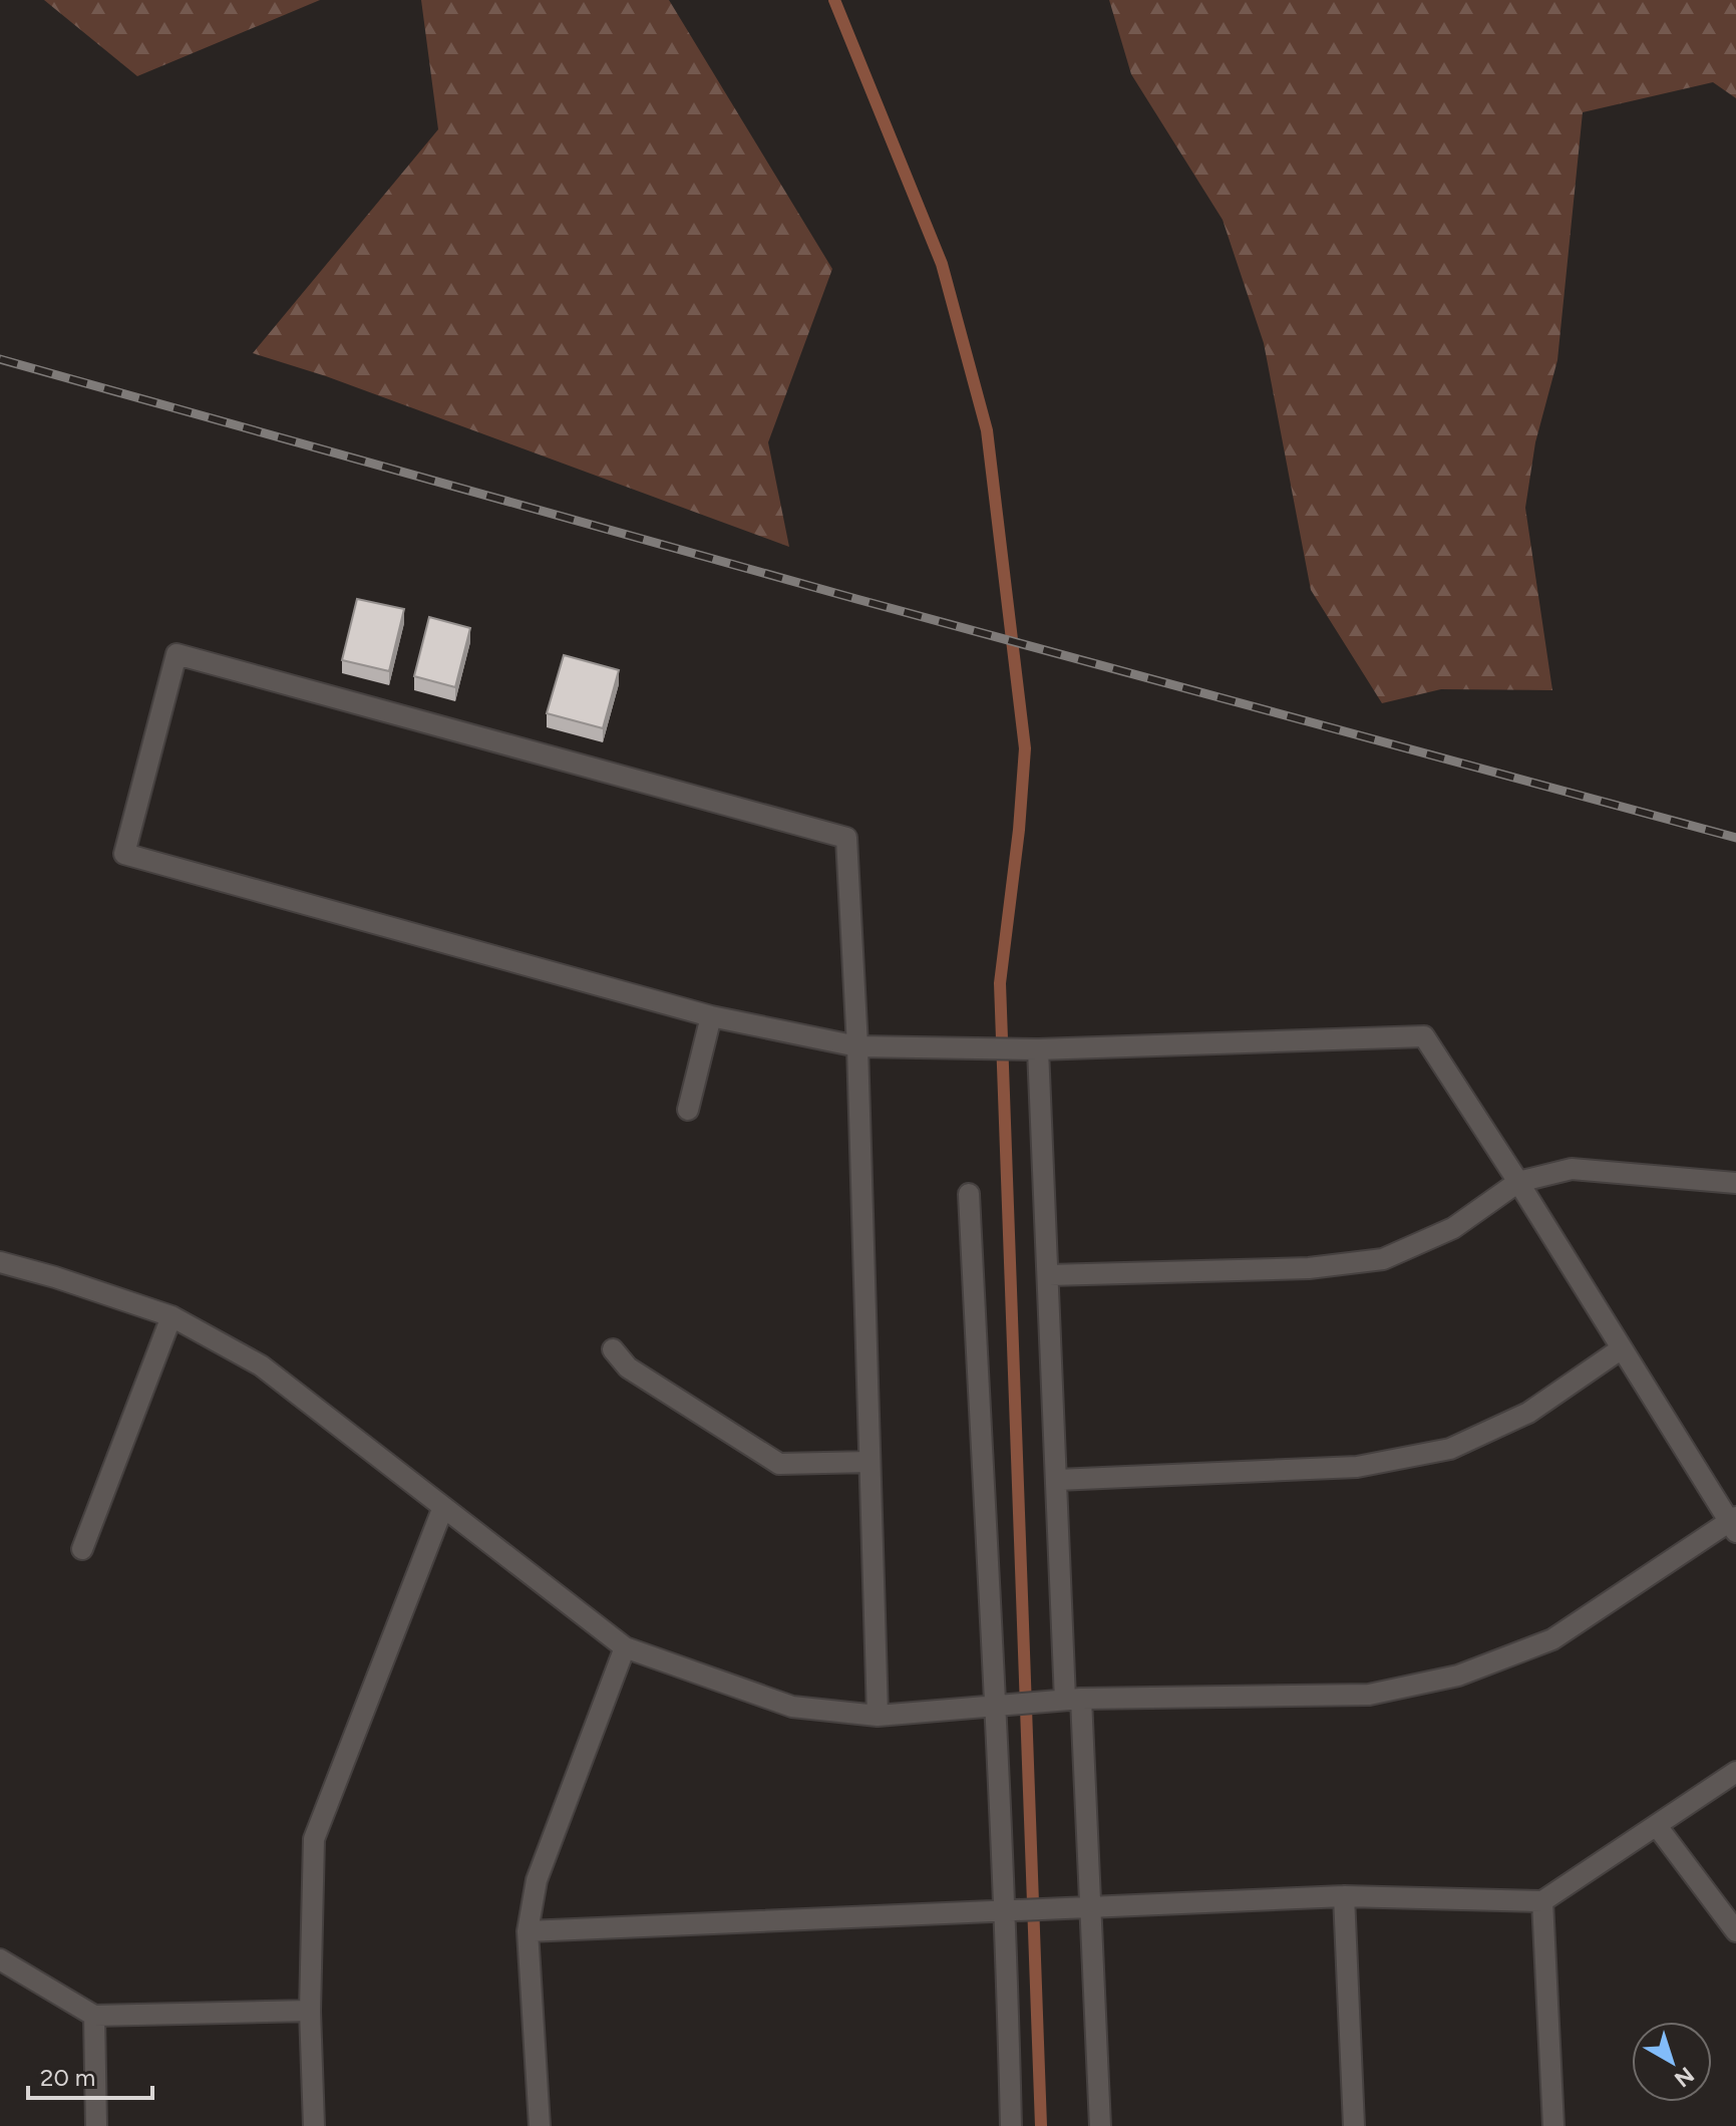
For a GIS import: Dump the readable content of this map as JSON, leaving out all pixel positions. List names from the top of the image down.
{
  "scale_bar": "20 m",
  "north": "bottom right"
}
